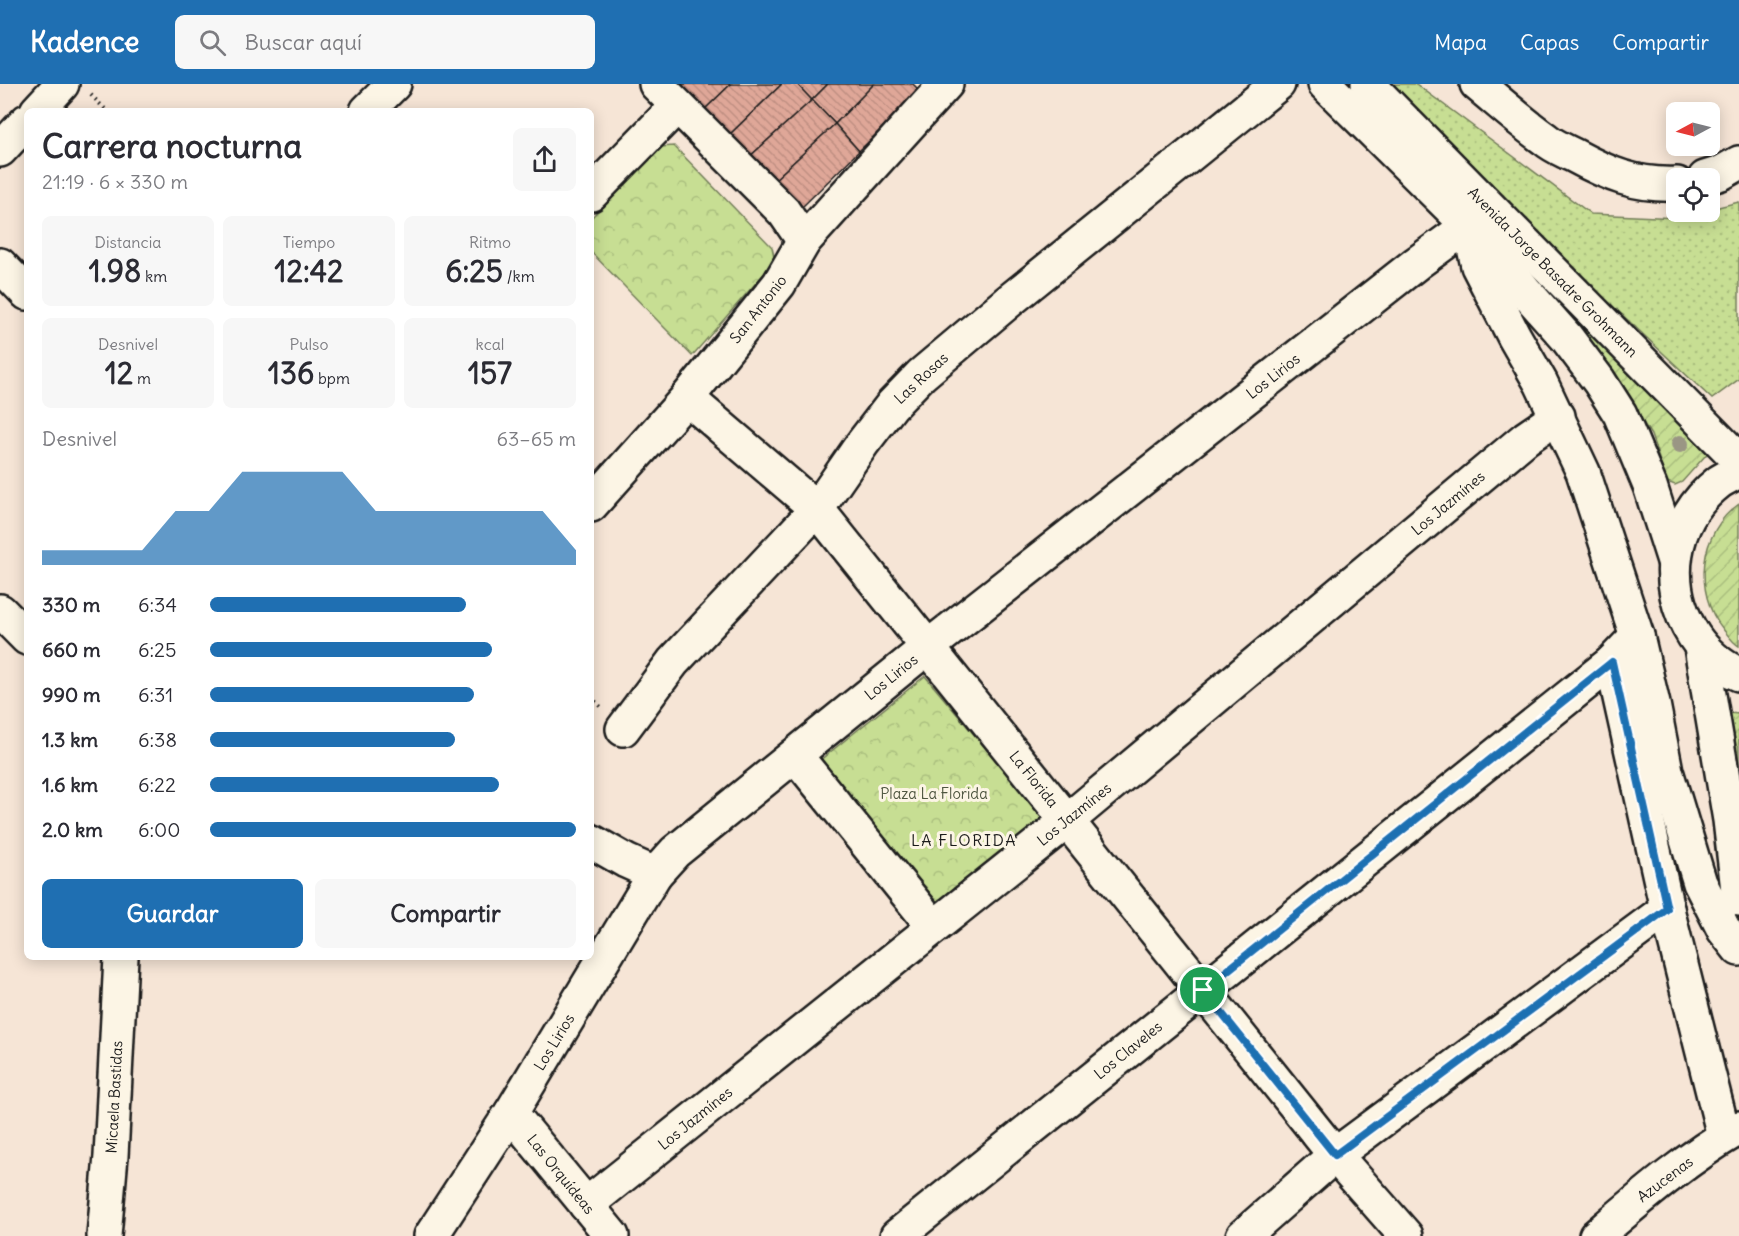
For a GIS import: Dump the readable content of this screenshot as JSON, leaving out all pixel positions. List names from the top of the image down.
{
  "streets": {
    "main road": [
      "Avenida Jorge Basadre Grohmann",
      "San Antonio",
      "Los Lirios",
      "Las Rosas",
      "Los Jazmínes",
      "La Florida",
      "Los Claveles",
      "Micaela Bastidas",
      "Las Orquídeas",
      "Azucenas"
    ]
  },
  "crossings": [
    ["Avenida Jorge Basadre Grohmann", "Los Lirios"],
    ["San Antonio", "La Florida"],
    ["Los Lirios", "La Florida"],
    ["Los Lirios", "Las Orquídeas"],
    ["Las Rosas", "La Florida"],
    ["Los Jazmínes", "La Florida"],
    ["Los Jazmínes", "Las Orquídeas"],
    ["La Florida", "Los Claveles"]
  ],
  "districts": ["LA FLORIDA"],
  "parks": ["Plaza La Florida"],
  "north": "left",
  "page": {
    "header": "Kadence",
    "search": "Buscar aquí",
    "nav": ["Mapa", "Capas", "Compartir"],
    "heading": ["Carrera nocturna", "21:19 · 6 × 330 m"],
    "stats": [
      ["Distancia", "1.98 km"],
      ["Tiempo", "12:42"],
      ["Ritmo", "6:25 /km"],
      ["Desnivel", "12 m"],
      ["Pulso", "136 bpm"],
      ["kcal", "157"]
    ],
    "chart": ["Desnivel", "63–65 m"],
    "list": [
      {
        "name": "330 m",
        "note": "6:34"
      },
      {
        "name": "660 m",
        "note": "6:25"
      },
      {
        "name": "990 m",
        "note": "6:31"
      },
      {
        "name": "1.3 km",
        "note": "6:38"
      },
      {
        "name": "1.6 km",
        "note": "6:22"
      },
      {
        "name": "2.0 km",
        "note": "6:00"
      }
    ],
    "buttons": ["Guardar", "Compartir"]
  }
}
